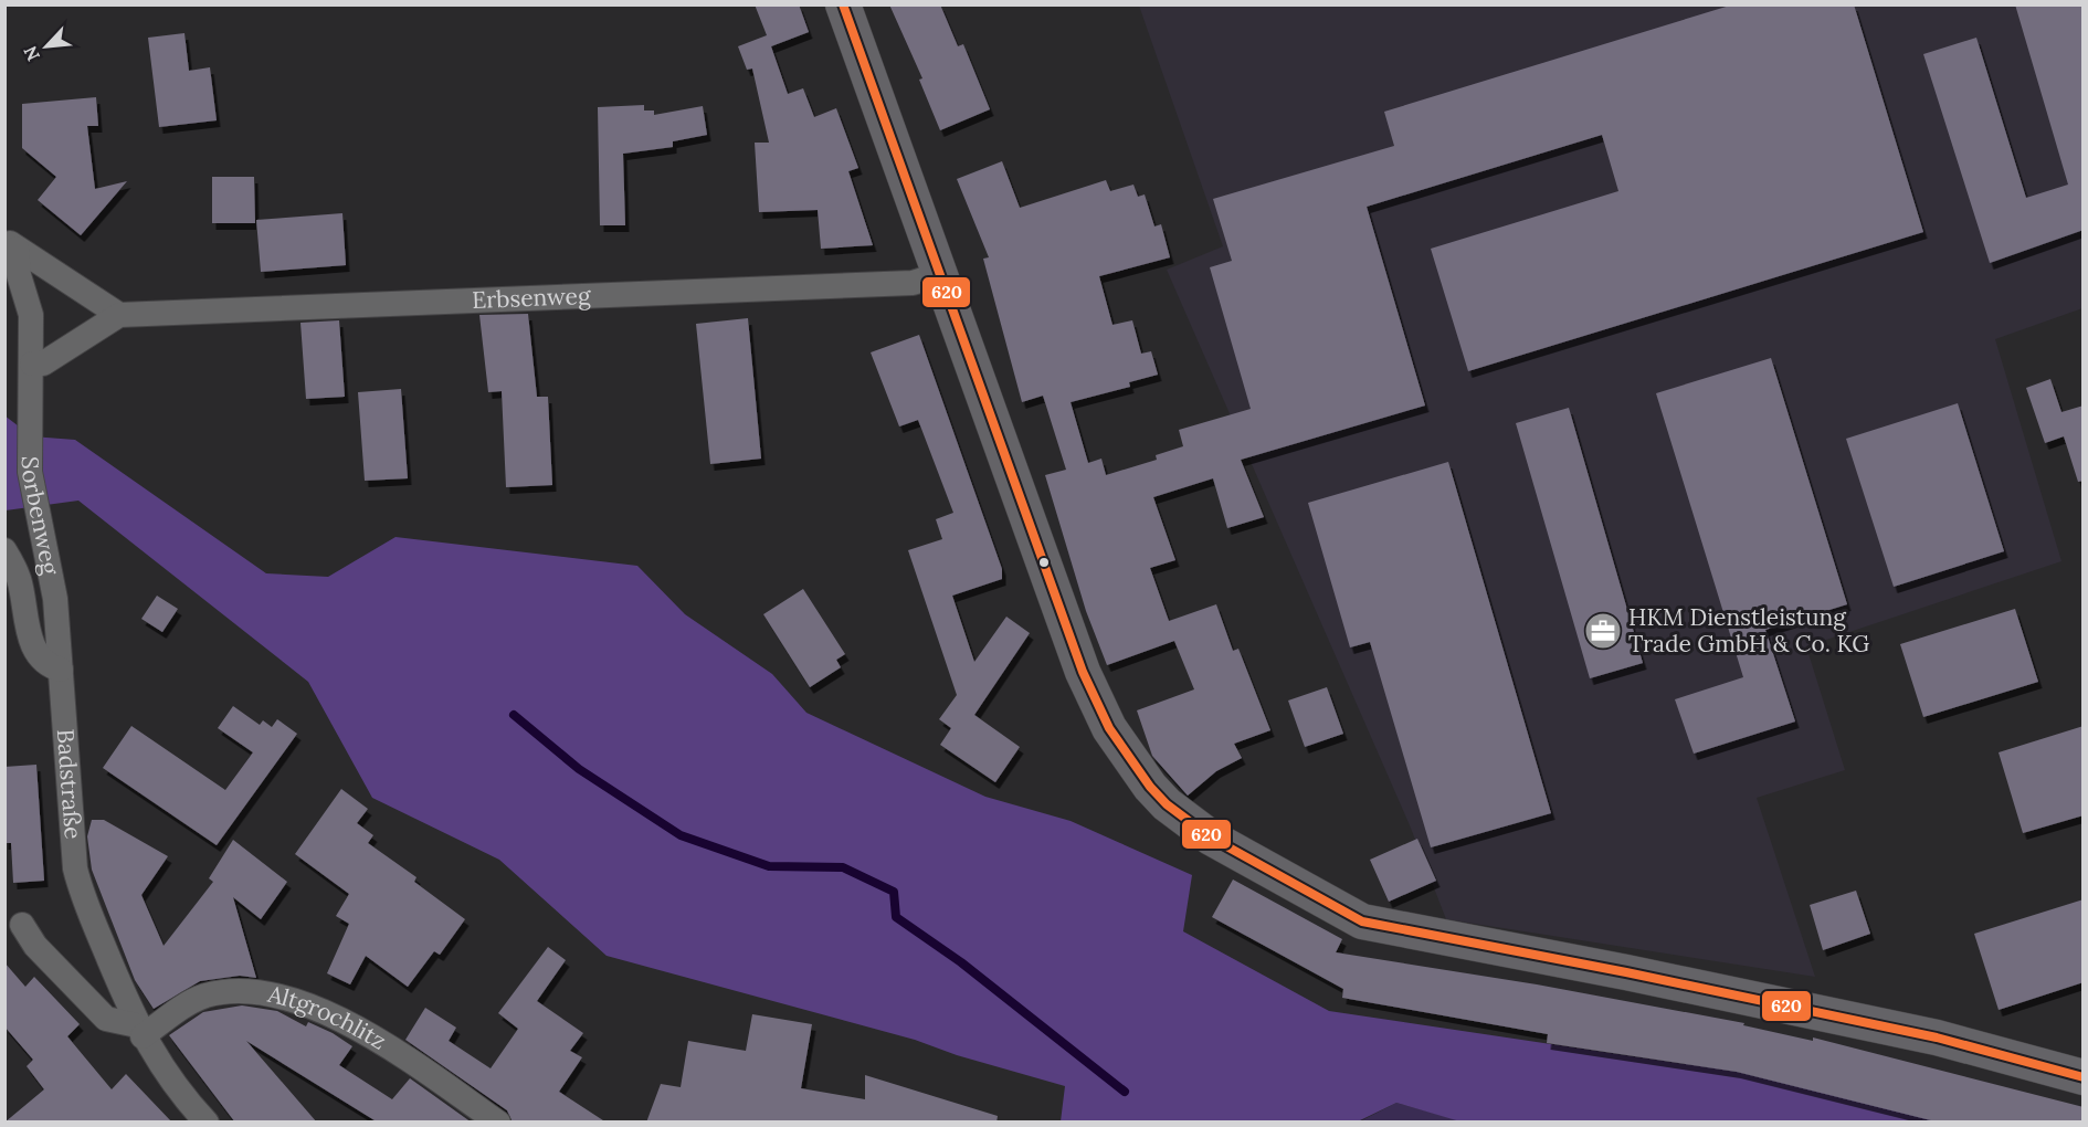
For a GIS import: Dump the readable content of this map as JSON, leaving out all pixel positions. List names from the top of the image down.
{
  "streets": {
    "street": [
      "Erbsenweg",
      "Sorbenweg",
      "Badstraße",
      "Altgrochlitz"
    ]
  },
  "crossings": [
    ["Erbsenweg", "Sorbenweg"],
    ["Sorbenweg", "Badstraße"],
    ["Badstraße", "Altgrochlitz"]
  ],
  "places": {
    "office": ["HKM Dienstleistung Trade GmbH & Co. KG"]
  },
  "lines": ["transit line 620"],
  "north": "bottom left"
}
